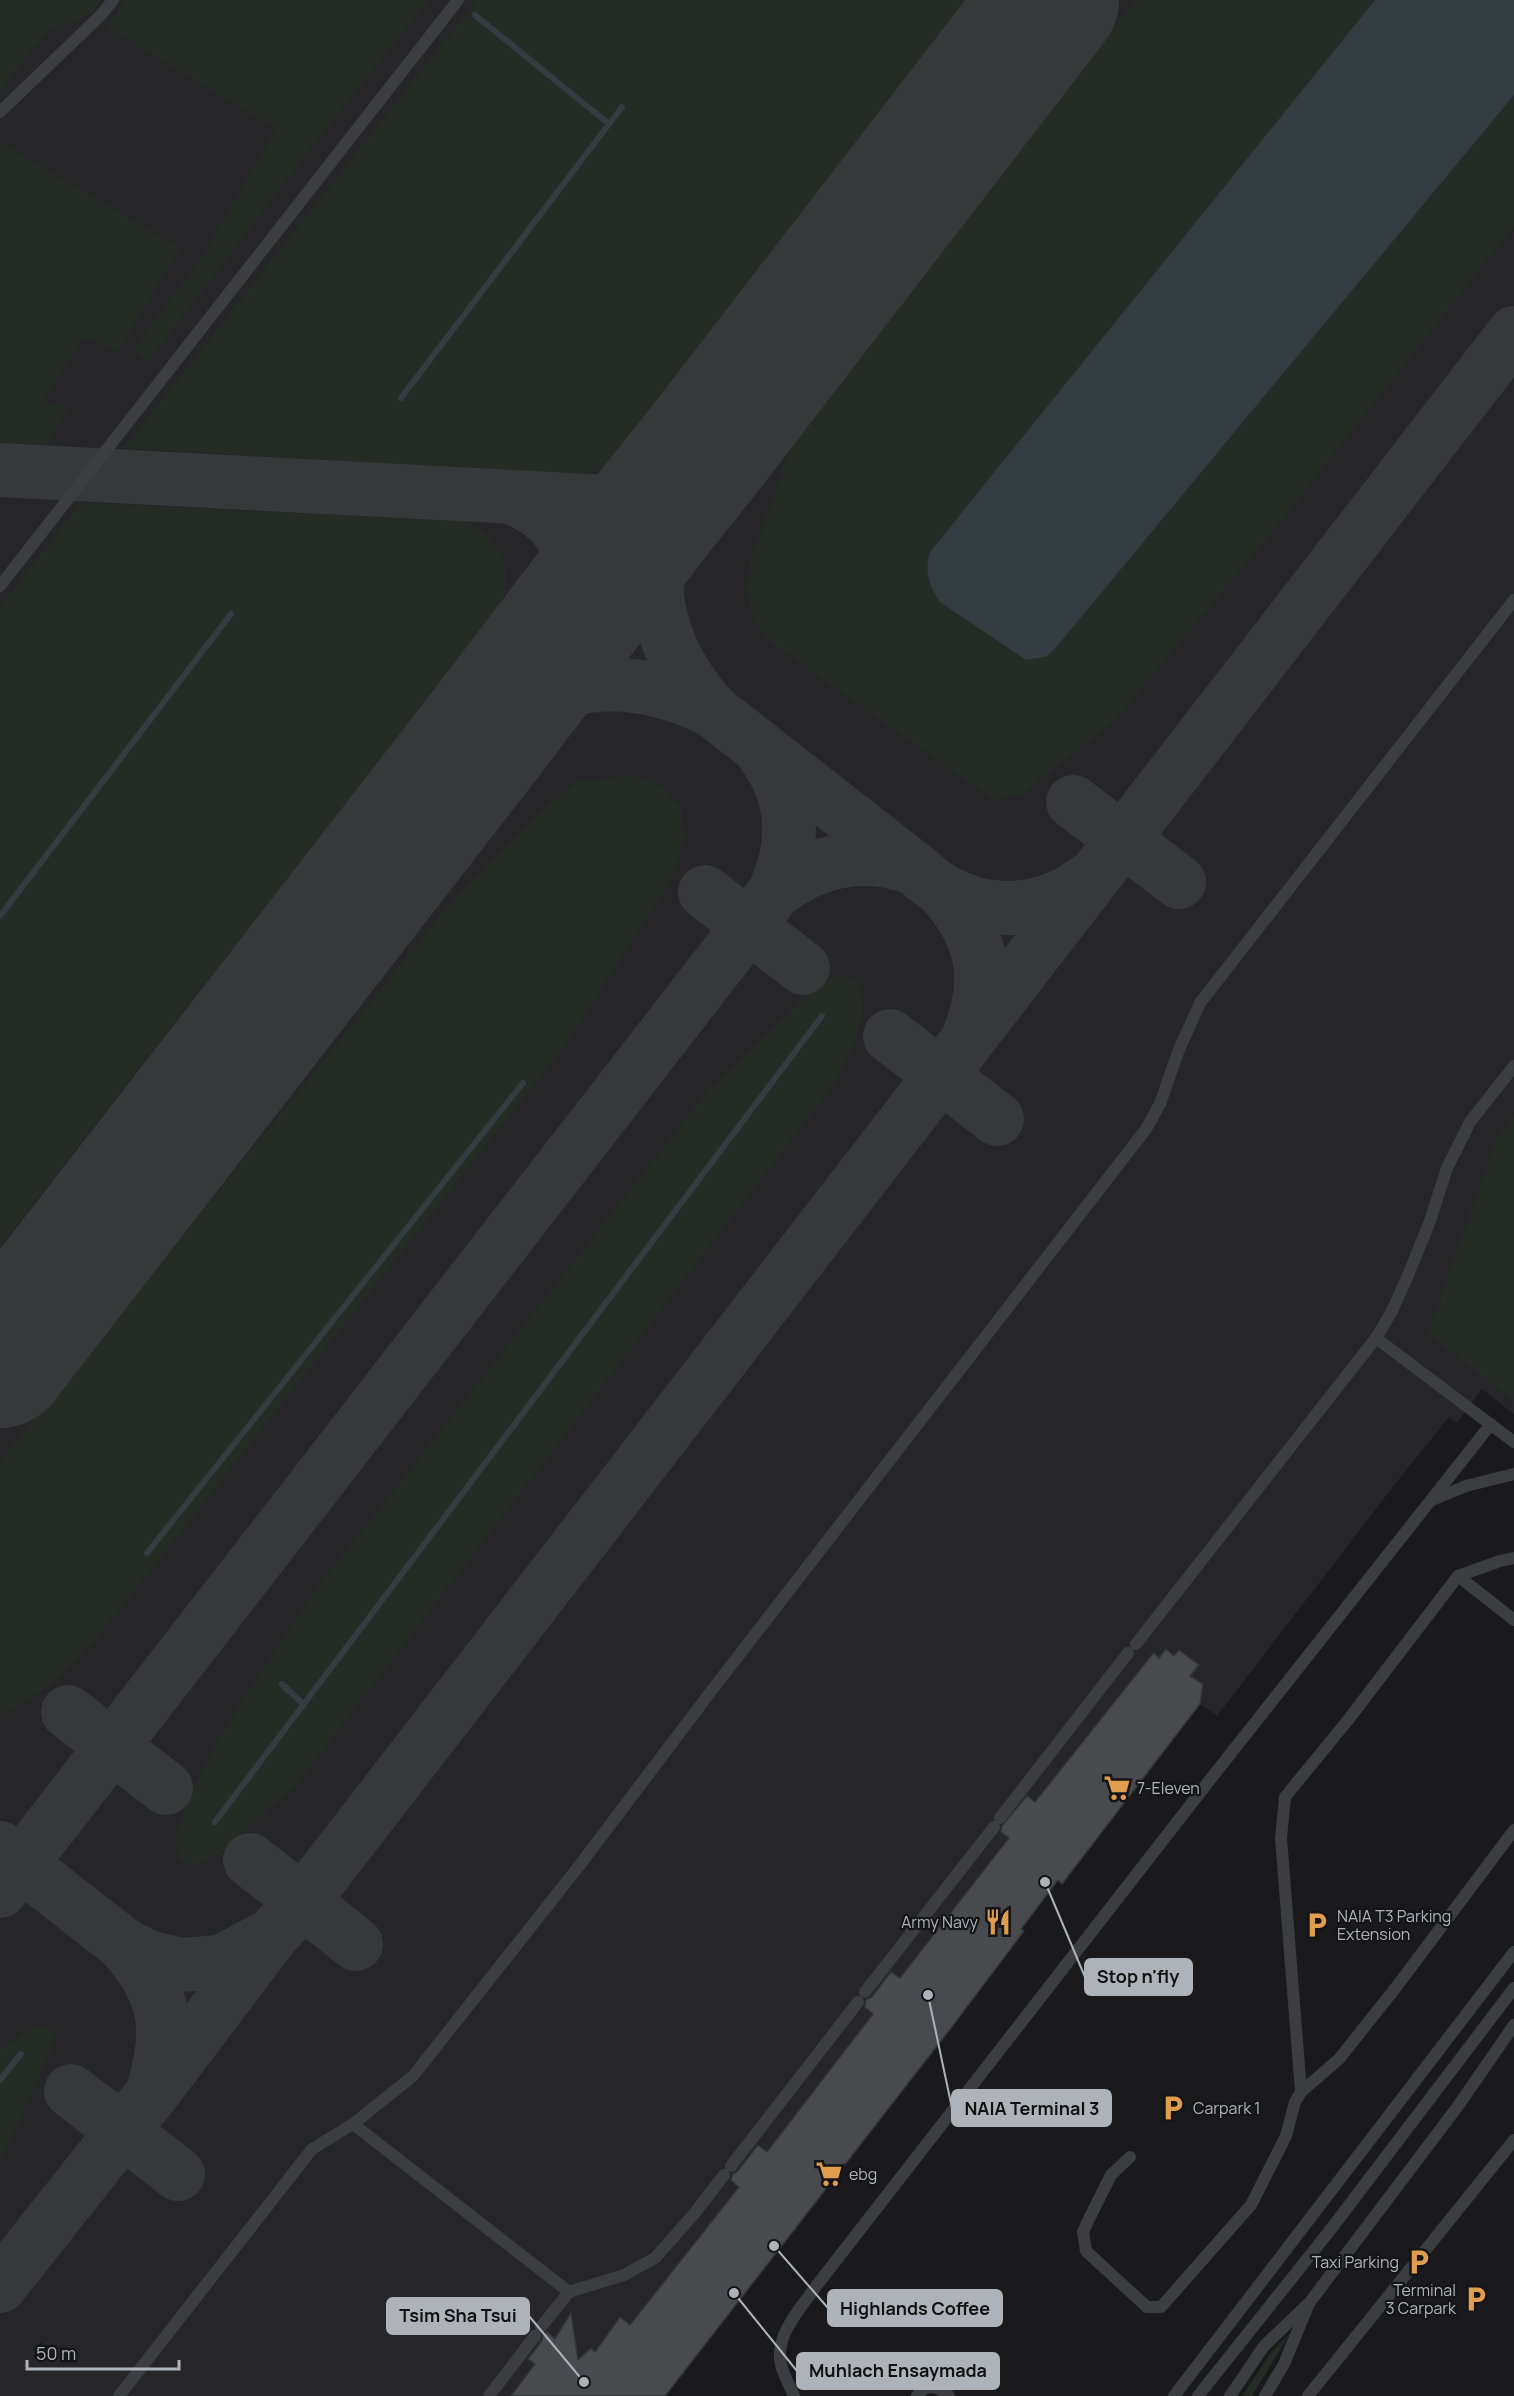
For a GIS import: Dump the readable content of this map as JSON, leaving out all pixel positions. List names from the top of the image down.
{
  "places": {
    "supermarket": ["7-Eleven", "ebg"],
    "other": [
      "Stop n'fly",
      "NAIA Terminal 3",
      "Highlands Coffee",
      "Muhlach Ensaymada",
      "Tsim Sha Tsui"
    ],
    "restaurant": ["Army Navy"],
    "parking": [
      "NAIA T3 Parking Extension",
      "Carpark 1",
      "Taxi Parking",
      "Terminal 3 Carpark"
    ]
  },
  "scale_bar": "50 m"
}
